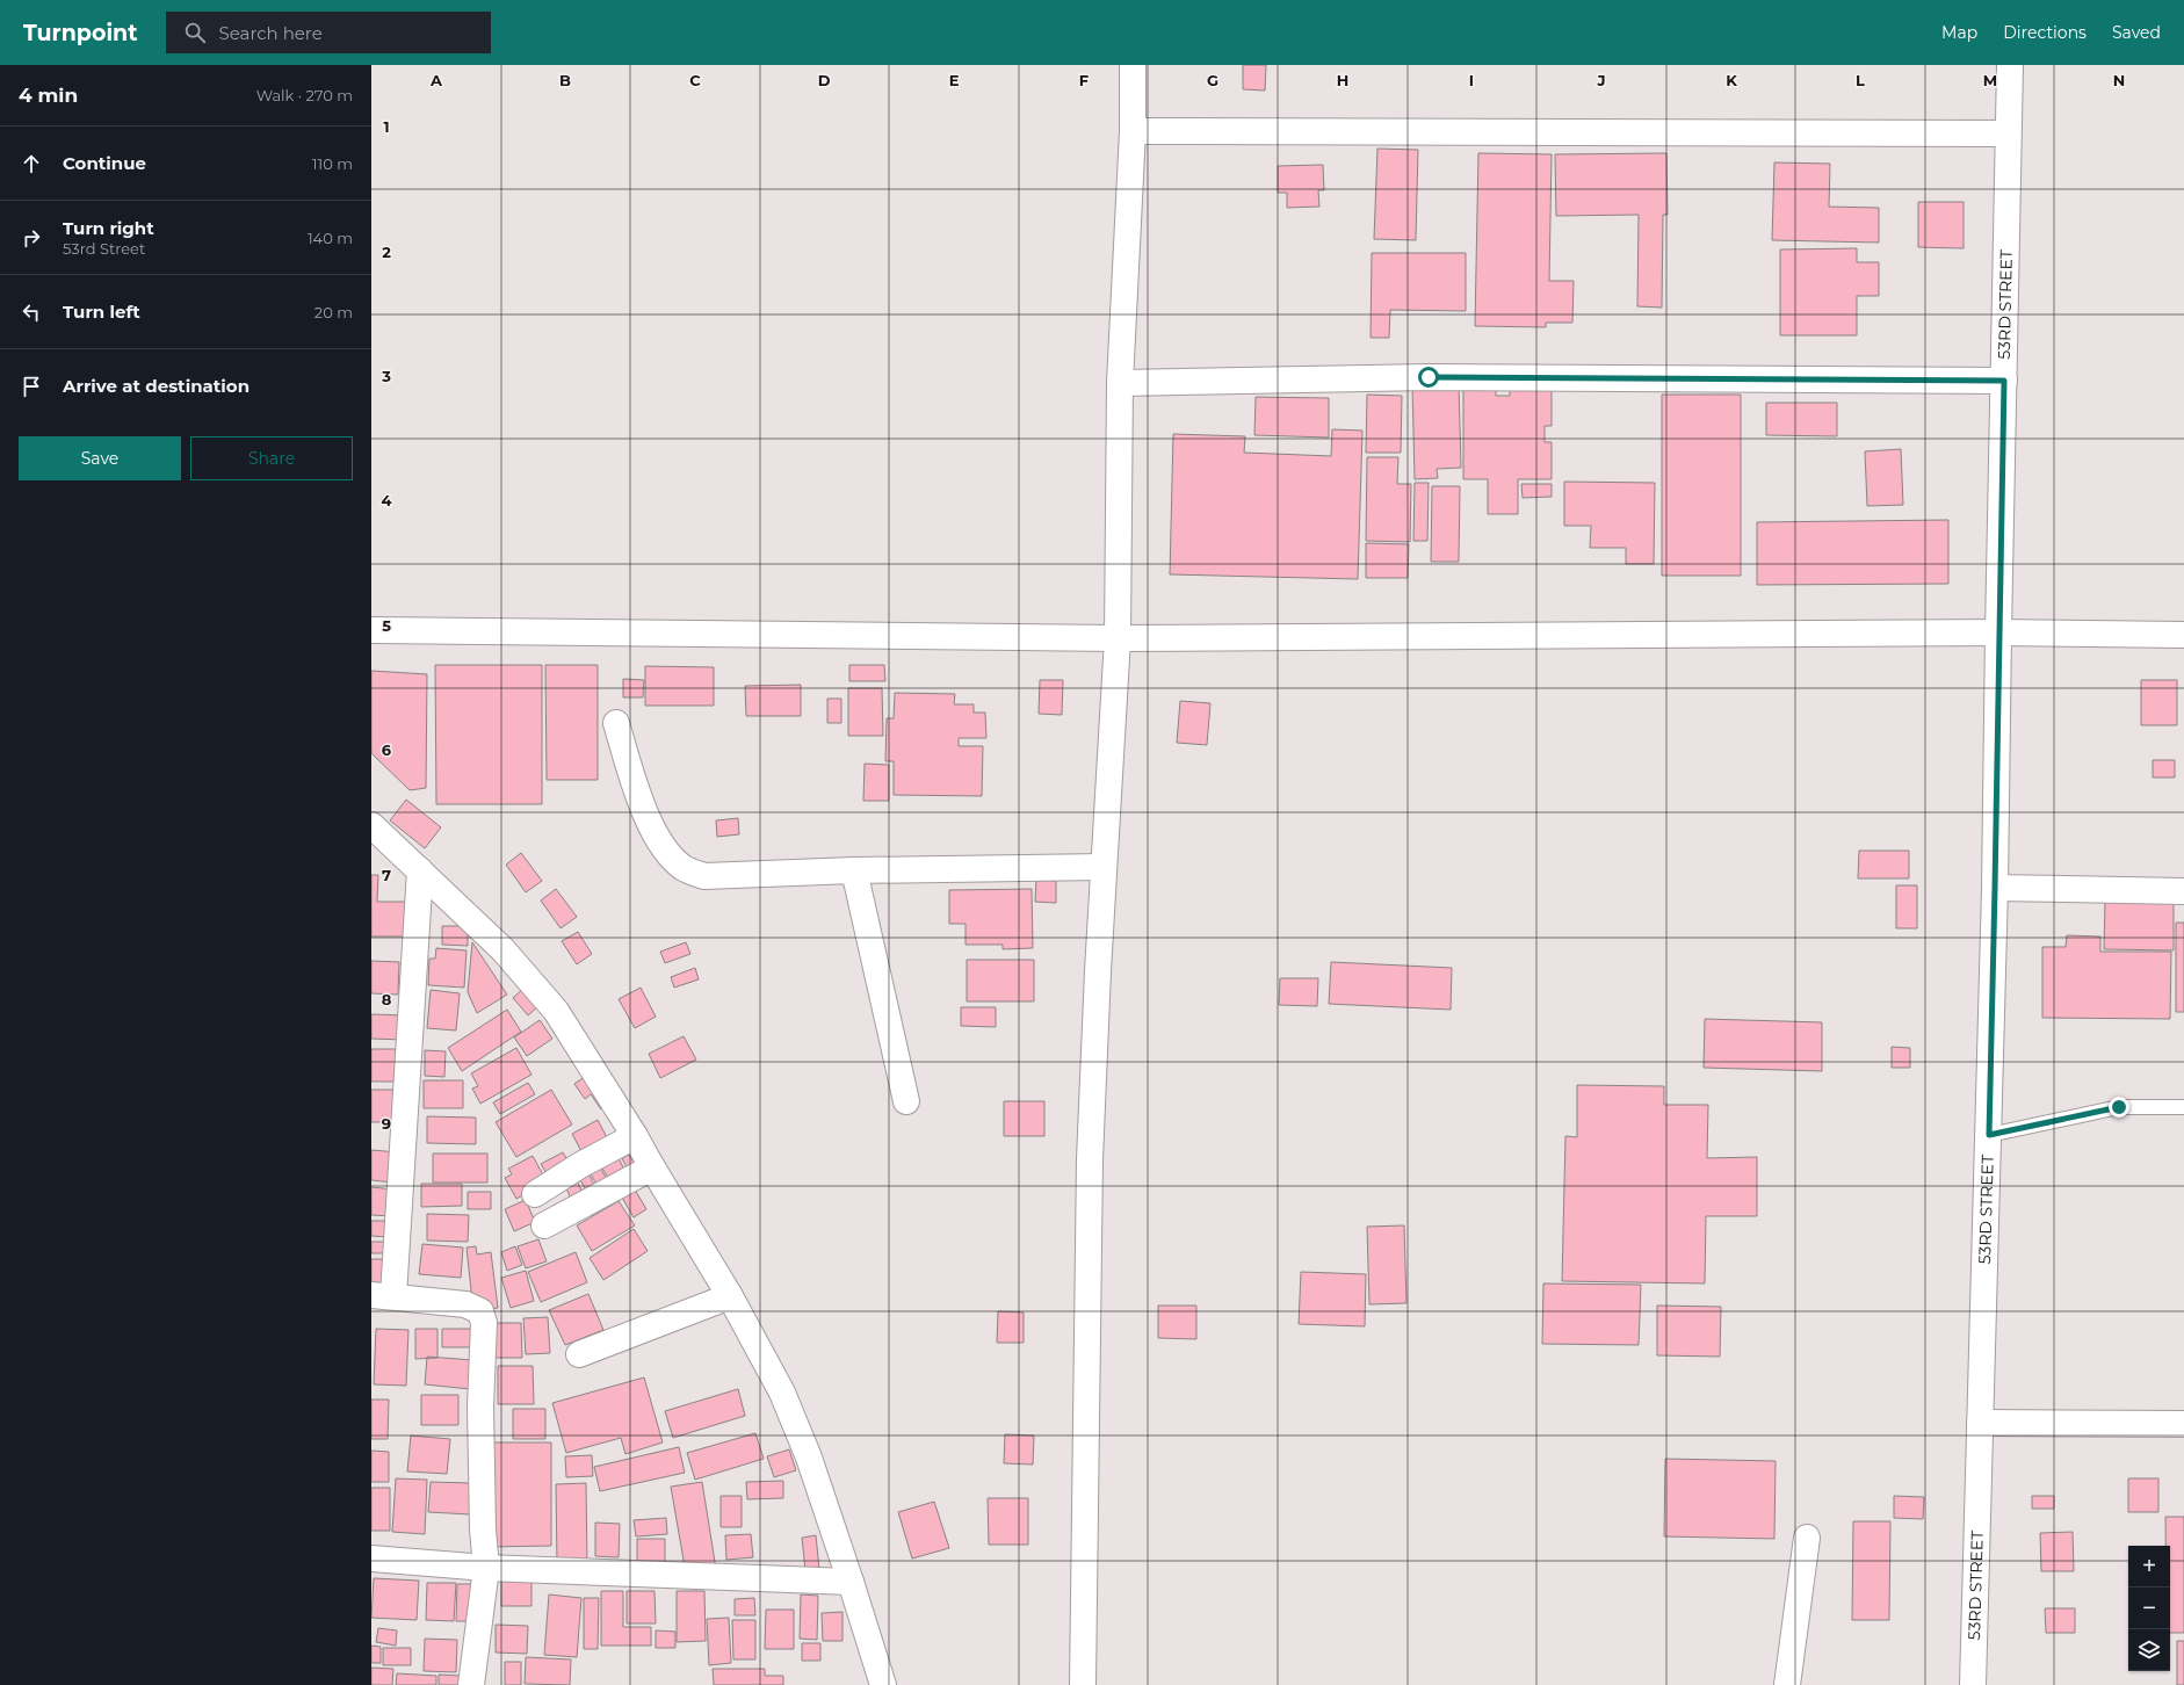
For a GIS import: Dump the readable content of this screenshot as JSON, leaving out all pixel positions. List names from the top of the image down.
{
  "streets": {
    "street": ["53RD STREET"]
  },
  "page": {
    "header": "Turnpoint",
    "search": "Search here",
    "nav": ["Map", "Directions", "Saved"],
    "heading": ["4 min", "Walk · 270 m"],
    "list": [
      ["Continue", "110 m"],
      ["Turn right", "53rd Street", "140 m"],
      ["Turn left", "20 m"],
      "Arrive at destination"
    ],
    "buttons": ["Save", "Share"],
    "map_buttons": ["+", "−"]
  },
  "grid": {
    "columns": [
      "A",
      "B",
      "C",
      "D",
      "E",
      "F",
      "G",
      "H",
      "I",
      "J",
      "K",
      "L",
      "M",
      "N"
    ],
    "rows": [
      "1",
      "2",
      "3",
      "4",
      "5",
      "6",
      "7",
      "8",
      "9"
    ]
  }
}
